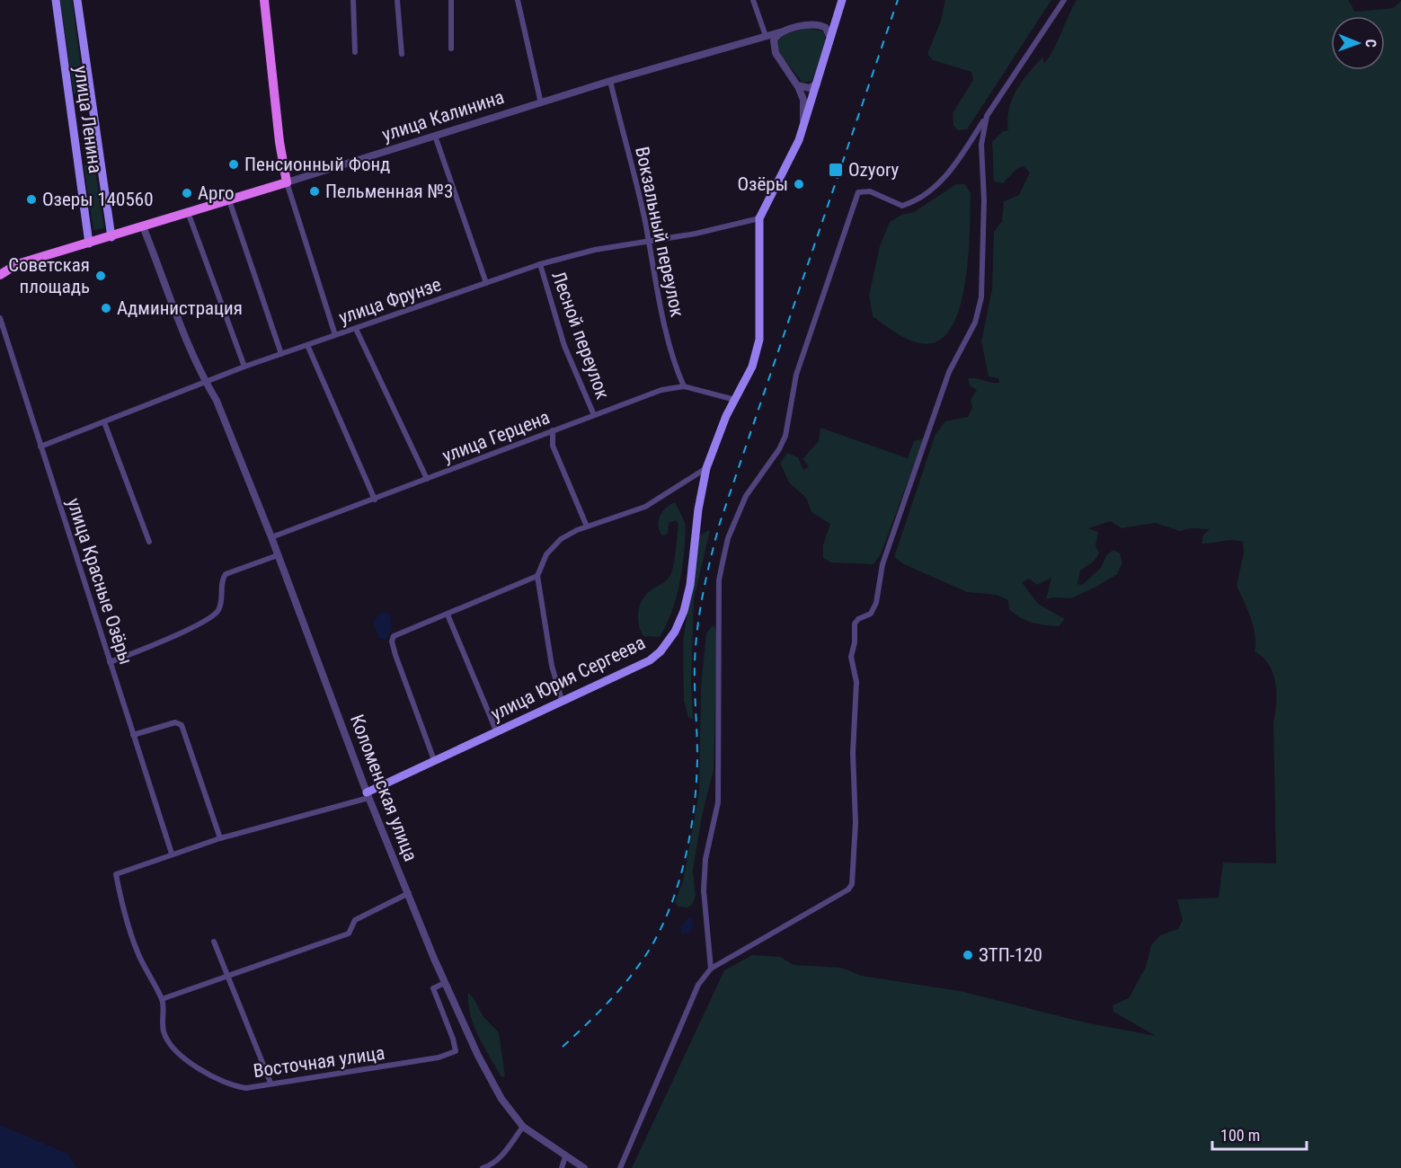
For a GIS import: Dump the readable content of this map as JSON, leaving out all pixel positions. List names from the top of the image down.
{
  "streets": {
    "main road": ["улица Калинина", "улица Ленина", "улица Юрия Сергеева"],
    "street": [
      "Вокзальный переулок",
      "улица Фрунзе",
      "Лесной переулок",
      "улица Герцена",
      "улица Красные Озёры",
      "Коломенская улица",
      "Восточная улица"
    ]
  },
  "crossings": [
    ["улица Калинина", "Вокзальный переулок"],
    ["улица Калинина", "улица Юрия Сергеева"],
    ["улица Калинина", "Коломенская улица"],
    ["Вокзальный переулок", "улица Фрунзе"],
    ["Вокзальный переулок", "улица Герцена"],
    ["улица Фрунзе", "Лесной переулок"],
    ["улица Фрунзе", "улица Красные Озёры"],
    ["улица Фрунзе", "улица Юрия Сергеева"],
    ["улица Фрунзе", "Коломенская улица"],
    ["Лесной переулок", "улица Герцена"],
    ["улица Герцена", "улица Юрия Сергеева"],
    ["улица Герцена", "Коломенская улица"],
    ["улица Красные Озёры", "улица Юрия Сергеева"],
    ["улица Юрия Сергеева", "Коломенская улица"],
    ["улица Юрия Сергеева", "Восточная улица"],
    ["Коломенская улица", "Восточная улица"]
  ],
  "places": {
    "other": [
      "Пенсионный Фонд",
      "Озёры",
      "Пельменная №3",
      "Арго",
      "Озеры 140560",
      "Советская площадь",
      "Администрация",
      "ЗТП-120"
    ],
    "transit": ["Ozyory"]
  },
  "scale_bar": "100 m",
  "north": "right"
}
